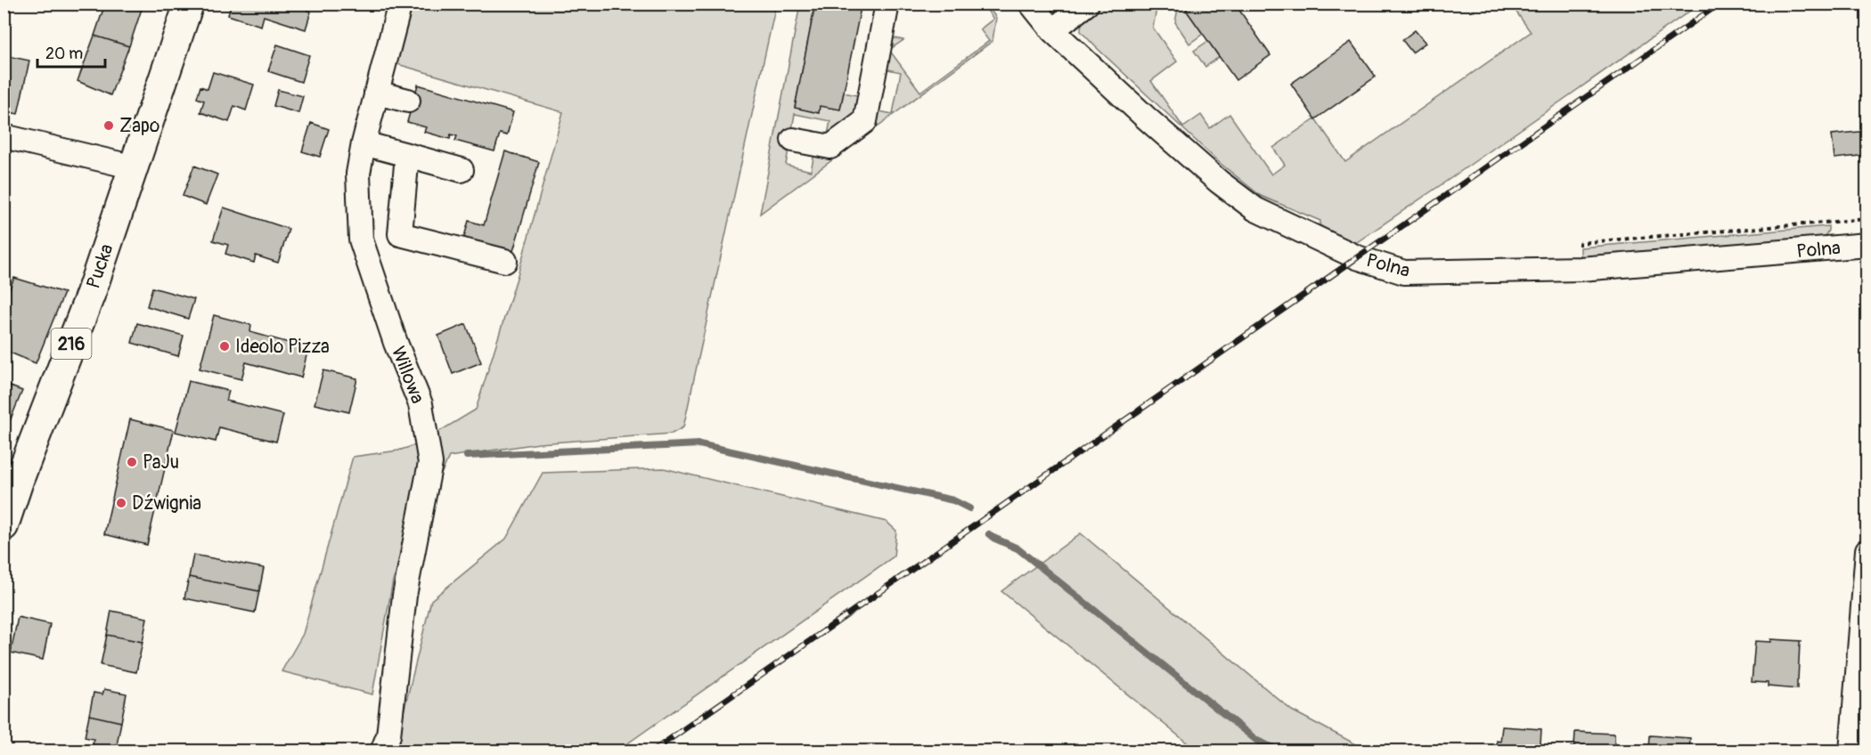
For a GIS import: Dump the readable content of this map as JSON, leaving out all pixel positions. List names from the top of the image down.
{
  "streets": {
    "main road": ["Pucka", "216"],
    "street": ["Polna", "Willowa"]
  },
  "places": [
    "Zapo",
    "Ideolo Pizza",
    "PaJu",
    "Dźwignia"
  ],
  "scale_bar": "20 m"
}
